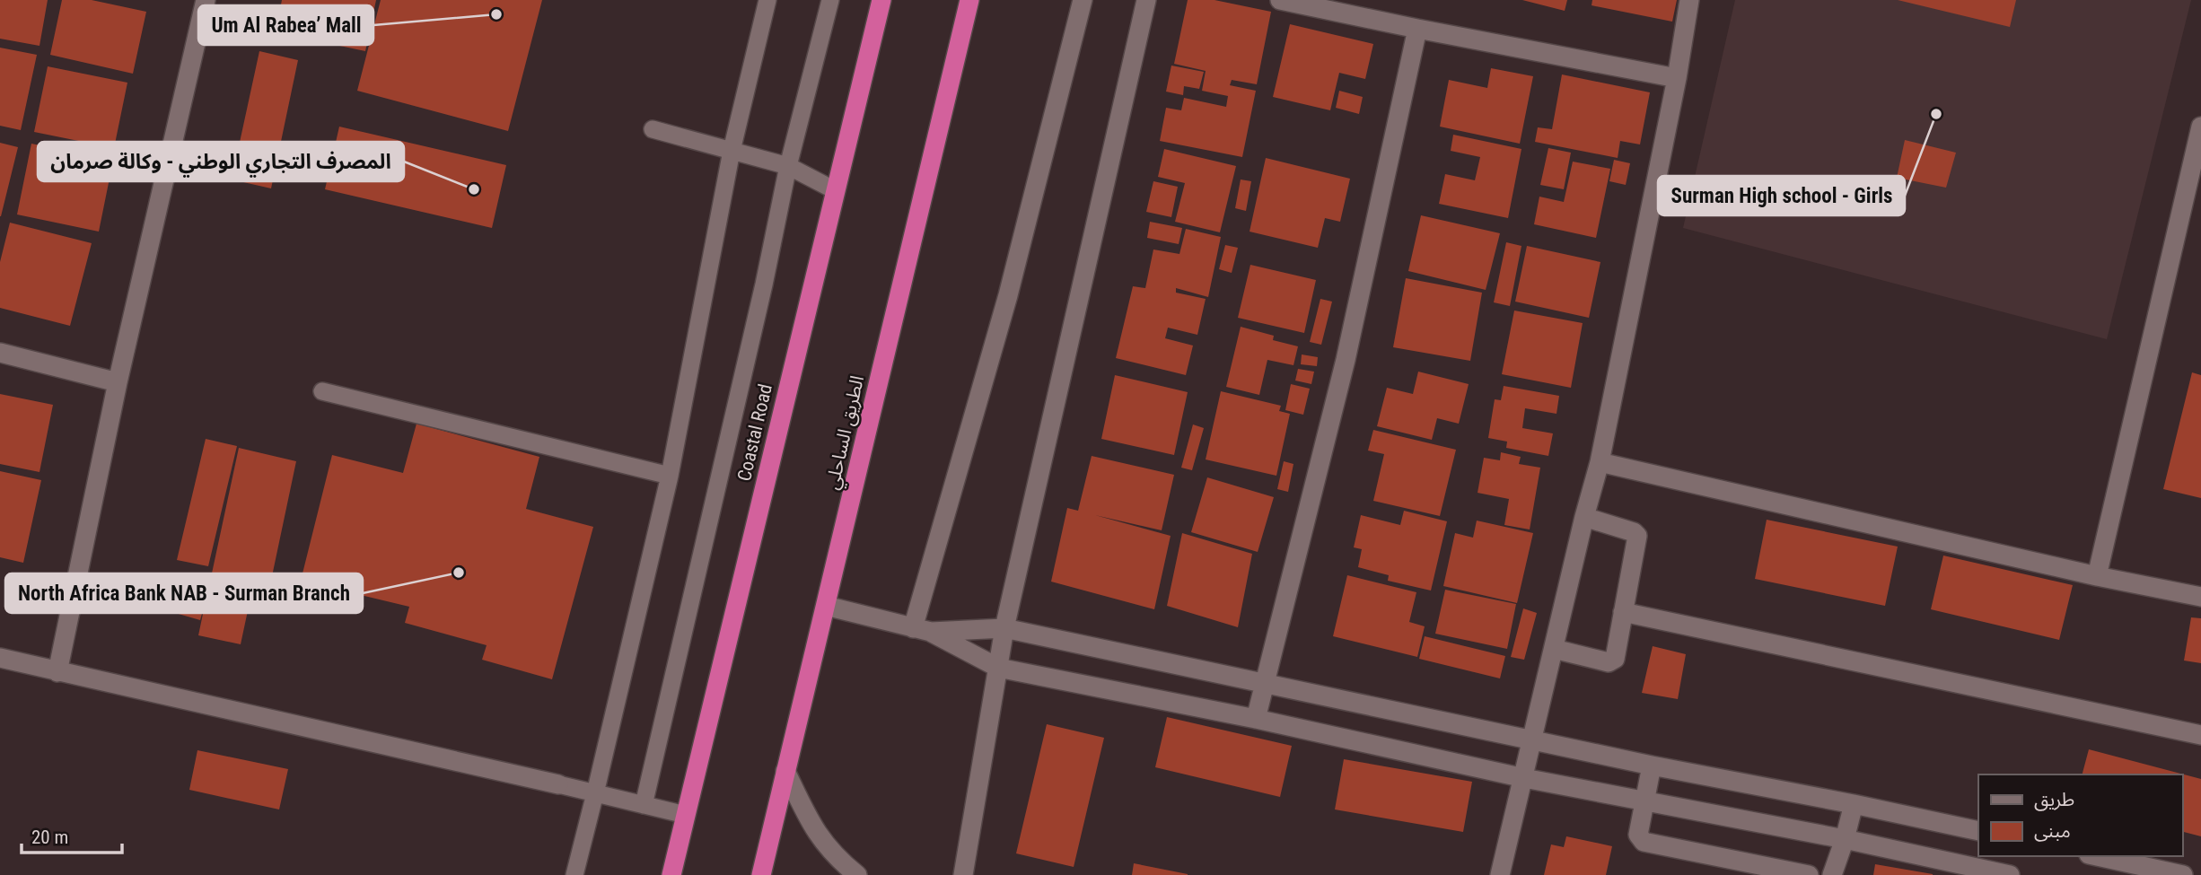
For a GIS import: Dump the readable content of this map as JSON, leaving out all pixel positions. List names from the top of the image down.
{
  "streets": {
    "highway": ["Coastal Road", "الطريق الساحلي"]
  },
  "places": [
    "Um Al Rabea’ Mall",
    "Surman High school - Girls",
    "المصرف التجاري الوطني - وكالة صرمان",
    "North Africa Bank NAB - Surman Branch"
  ],
  "legend": ["طريق", "مبنى"],
  "scale_bar": "20 m"
}
